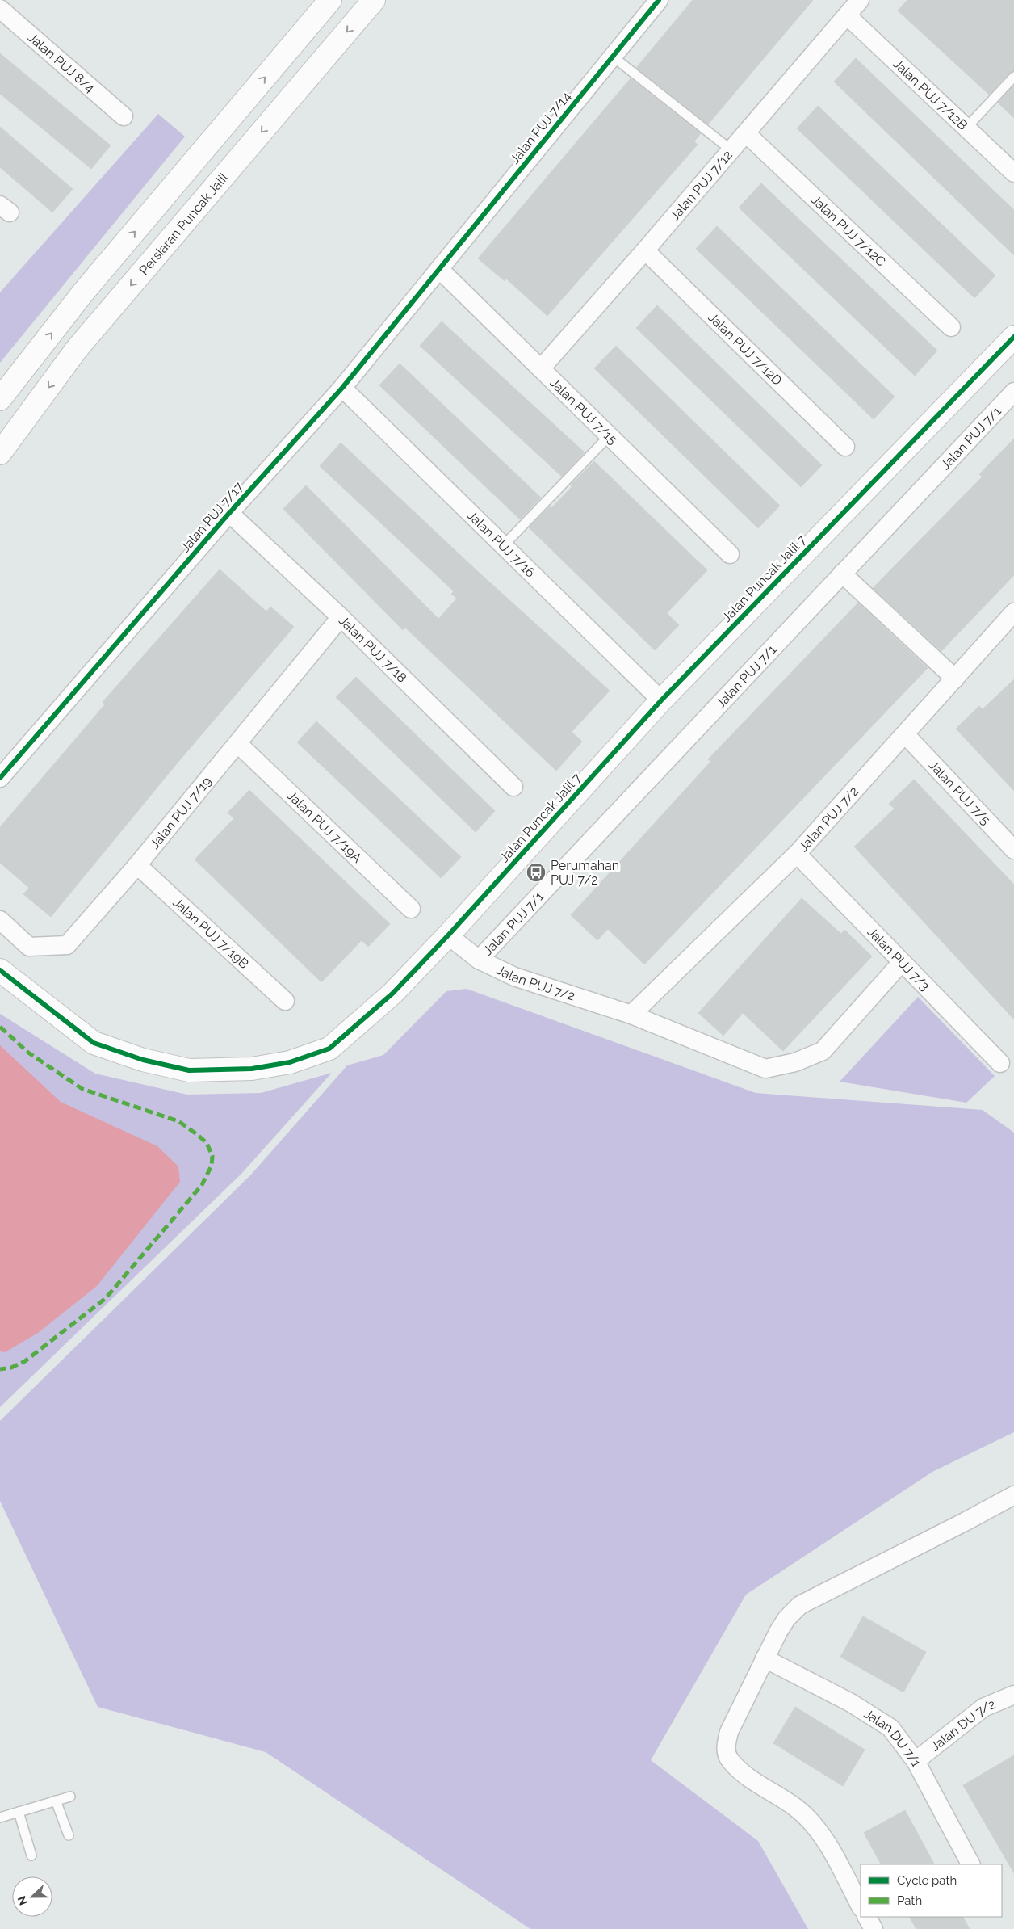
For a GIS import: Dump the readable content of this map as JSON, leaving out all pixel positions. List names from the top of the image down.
{
  "streets": {
    "street": [
      "Jalan PUJ 8/4",
      "Jalan PUJ 7/12B",
      "Jalan PUJ 7/14",
      "Jalan PUJ 7/12",
      "Persiaran Puncak Jalil",
      "Jalan PUJ 7/12C",
      "Jalan PUJ 7/12D",
      "Jalan PUJ 7/15",
      "Jalan PUJ 7/1",
      "Jalan PUJ 7/17",
      "Jalan PUJ 7/16",
      "Jalan Puncak Jalil 7",
      "Jalan PUJ 7/18",
      "Jalan PUJ 7/5",
      "Jalan PUJ 7/19",
      "Jalan PUJ 7/2",
      "Jalan PUJ 7/19A",
      "Jalan PUJ 7/19B",
      "Jalan PUJ 7/3",
      "Jalan DU 7/2",
      "Jalan DU 7/1"
    ]
  },
  "crossings": [
    ["Jalan PUJ 7/12B", "Jalan PUJ 7/12"],
    ["Jalan PUJ 7/14", "Jalan PUJ 7/15"],
    ["Jalan PUJ 7/14", "Jalan PUJ 7/17"],
    ["Jalan PUJ 7/12", "Jalan PUJ 7/12C"],
    ["Jalan PUJ 7/12", "Jalan PUJ 7/12D"],
    ["Jalan PUJ 7/12", "Jalan PUJ 7/15"],
    ["Jalan PUJ 7/15", "Jalan PUJ 7/17"],
    ["Jalan PUJ 7/1", "Jalan PUJ 7/2"],
    ["Jalan PUJ 7/17", "Jalan PUJ 7/16"],
    ["Jalan PUJ 7/17", "Jalan PUJ 7/18"],
    ["Jalan PUJ 7/16", "Jalan Puncak Jalil 7"],
    ["Jalan Puncak Jalil 7", "Jalan PUJ 7/2"],
    ["Jalan PUJ 7/18", "Jalan PUJ 7/19"],
    ["Jalan PUJ 7/5", "Jalan PUJ 7/2"],
    ["Jalan PUJ 7/19", "Jalan PUJ 7/19A"],
    ["Jalan PUJ 7/19", "Jalan PUJ 7/19B"],
    ["Jalan PUJ 7/2", "Jalan PUJ 7/3"],
    ["Jalan DU 7/2", "Jalan DU 7/1"]
  ],
  "places": {
    "bus stop": ["Perumahan PUJ 7/2"]
  },
  "legend": ["Cycle path", "Path"],
  "north": "left"
}
